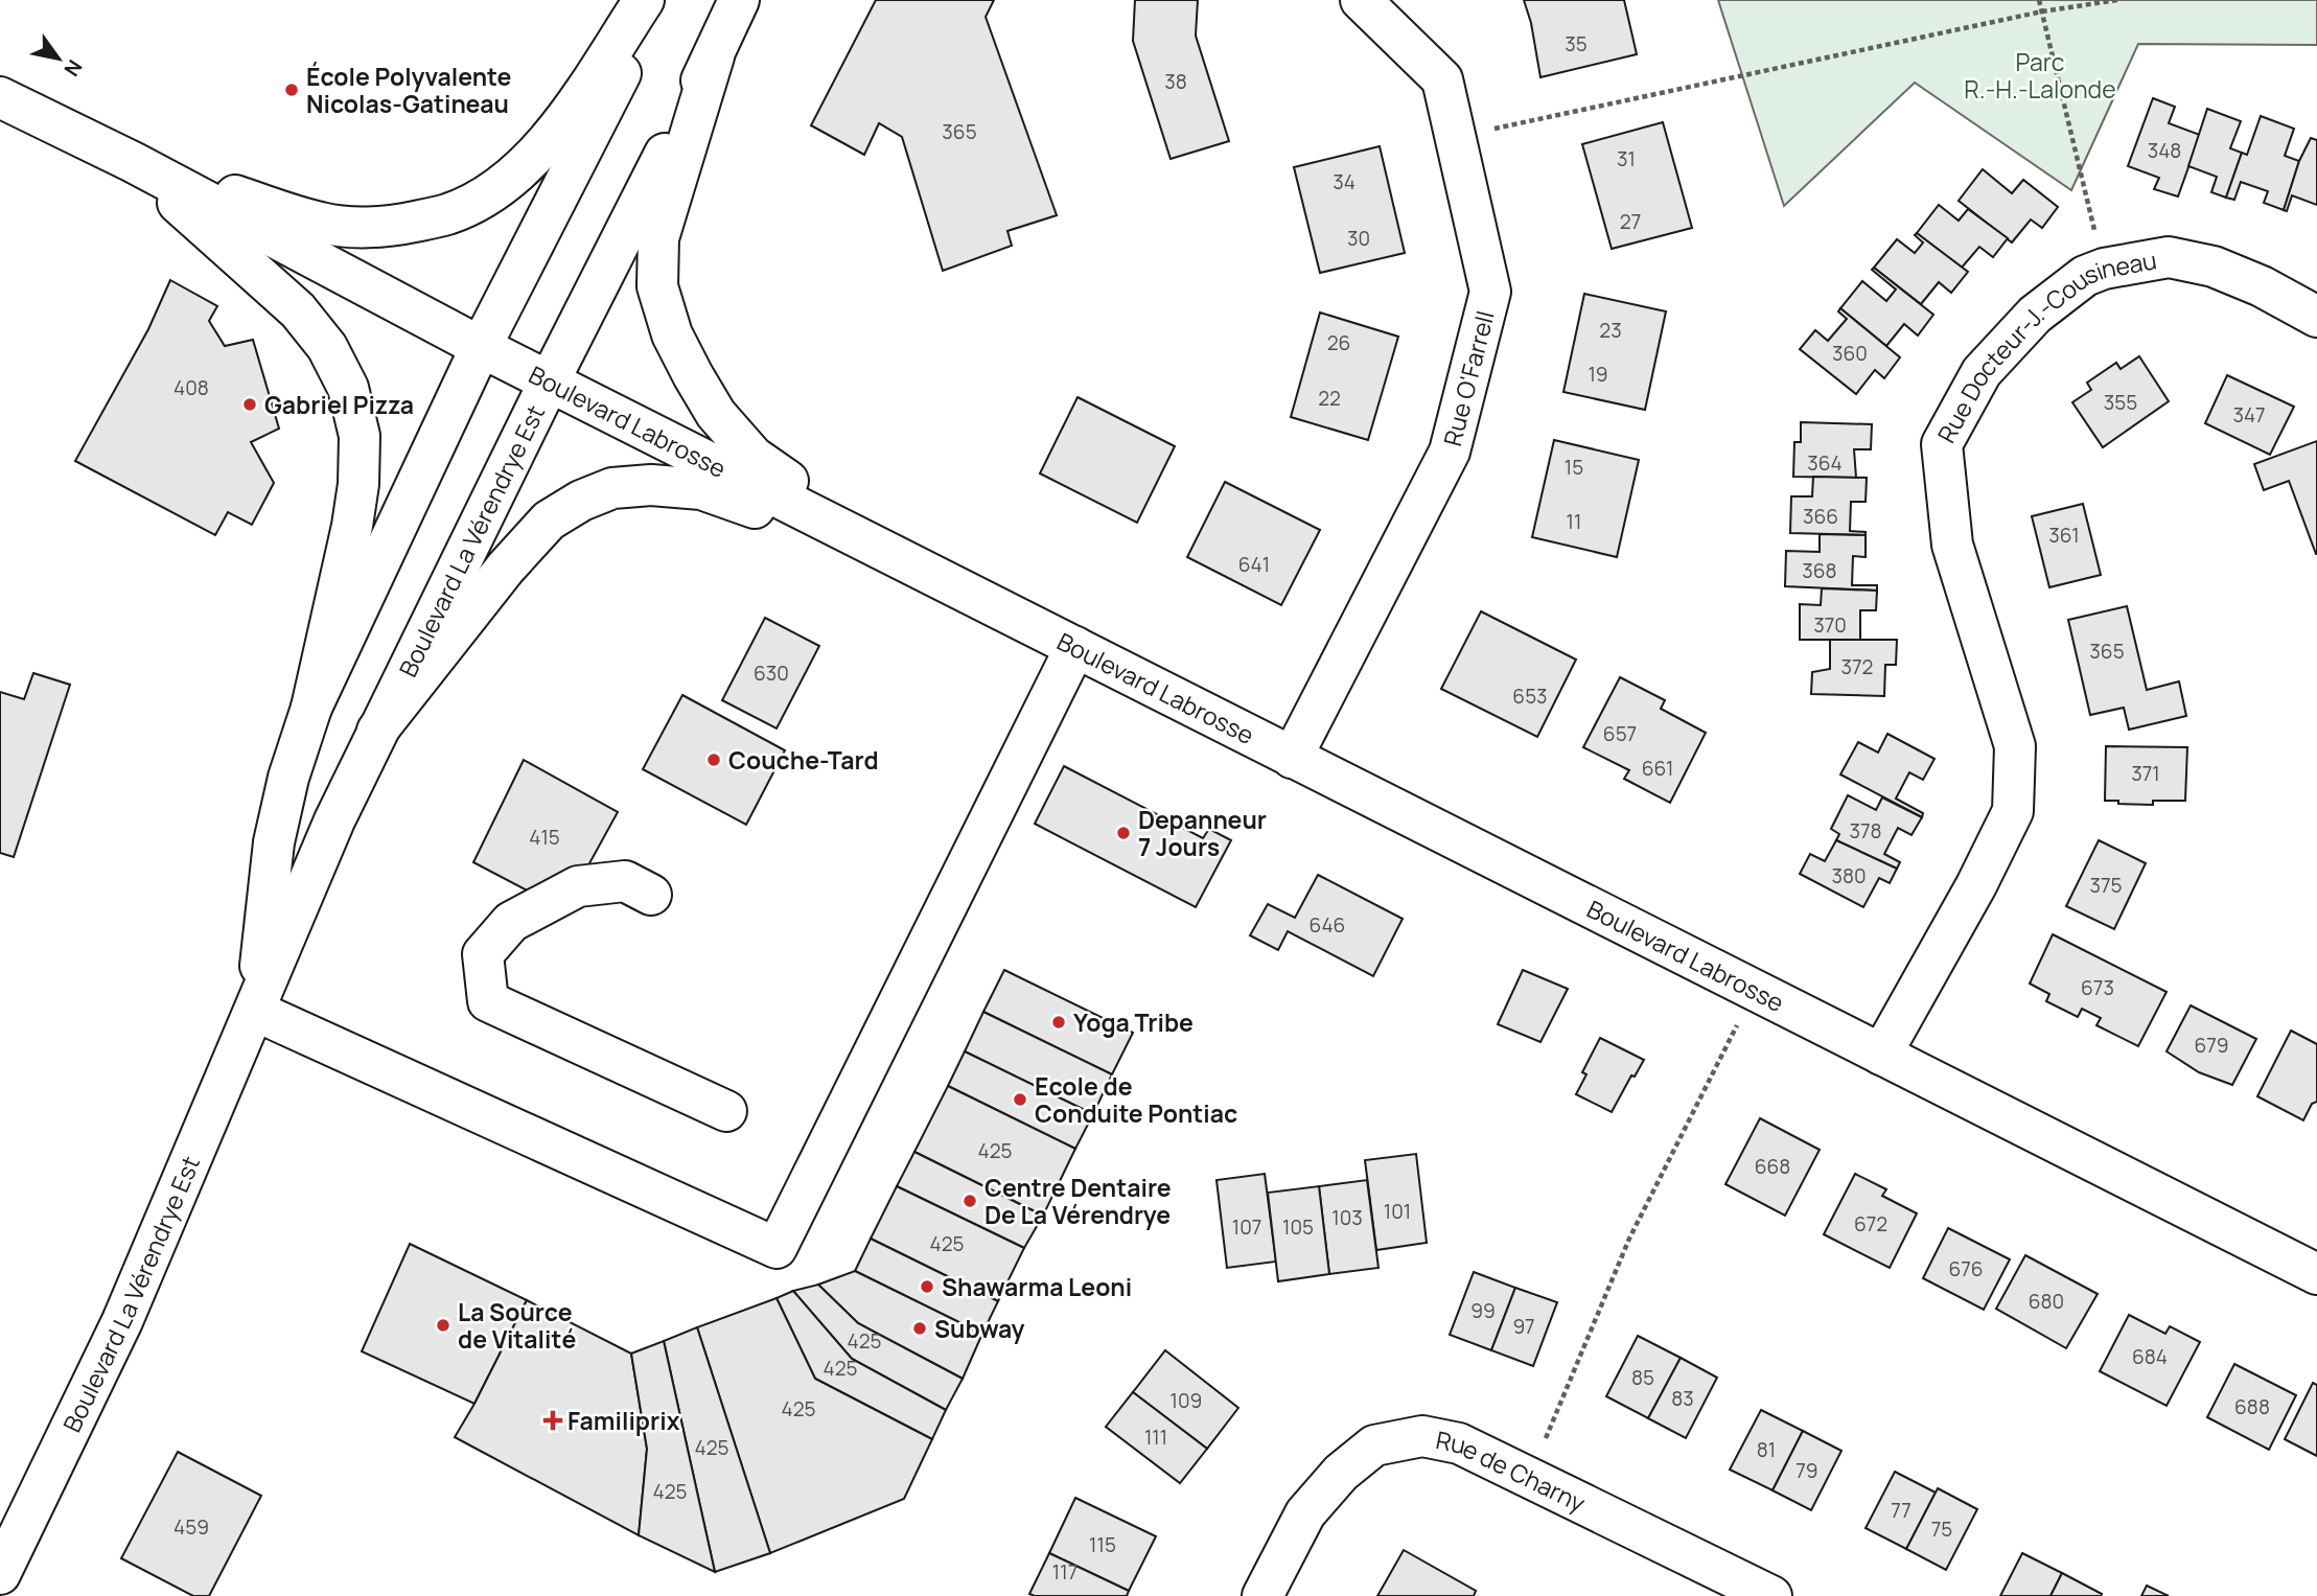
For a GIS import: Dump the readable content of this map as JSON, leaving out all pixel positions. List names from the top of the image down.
{
  "streets": {
    "main road": [
      "Rue Docteur-J.-Cousineau",
      "Rue O'Farrell",
      "Boulevard Labrosse",
      "Boulevard La Vérendrye Est",
      "Rue de Charny"
    ]
  },
  "crossings": [
    ["Rue Docteur-J.-Cousineau", "Boulevard Labrosse"],
    ["Rue O'Farrell", "Boulevard Labrosse"],
    ["Boulevard Labrosse", "Boulevard La Vérendrye Est"]
  ],
  "parks": ["Parc R.-H.-Lalonde"],
  "places": {
    "other": [
      "École Polyvalente Nicolas-Gatineau",
      "Gabriel Pizza",
      "Couche-Tard",
      "Depanneur 7 Jours",
      "Yoga Tribe",
      "Ecole de Conduite Pontiac",
      "Centre Dentaire De La Vérendrye",
      "Shawarma Leoni",
      "La Source de Vitalité",
      "Subway"
    ],
    "health": ["Familiprix"]
  },
  "house_numbers": [
    "35",
    "38",
    "365",
    "348",
    "31",
    "34",
    "27",
    "30",
    "23",
    "26",
    "360",
    "19",
    "408",
    "22",
    "355",
    "347",
    "364",
    "15",
    "366",
    "11",
    "361",
    "641",
    "368",
    "370",
    "365",
    "372",
    "630",
    "653",
    "657",
    "661",
    "371",
    "378",
    "415",
    "380",
    "375",
    "646",
    "673",
    "679",
    "425",
    "668",
    "101",
    "103",
    "672",
    "107",
    "105",
    "425",
    "676",
    "680",
    "99",
    "97",
    "425",
    "684",
    "425",
    "85",
    "83",
    "109",
    "688",
    "425",
    "111",
    "425",
    "81",
    "79",
    "425",
    "77",
    "459",
    "75",
    "115",
    "117"
  ],
  "north": "bottom right"
}
